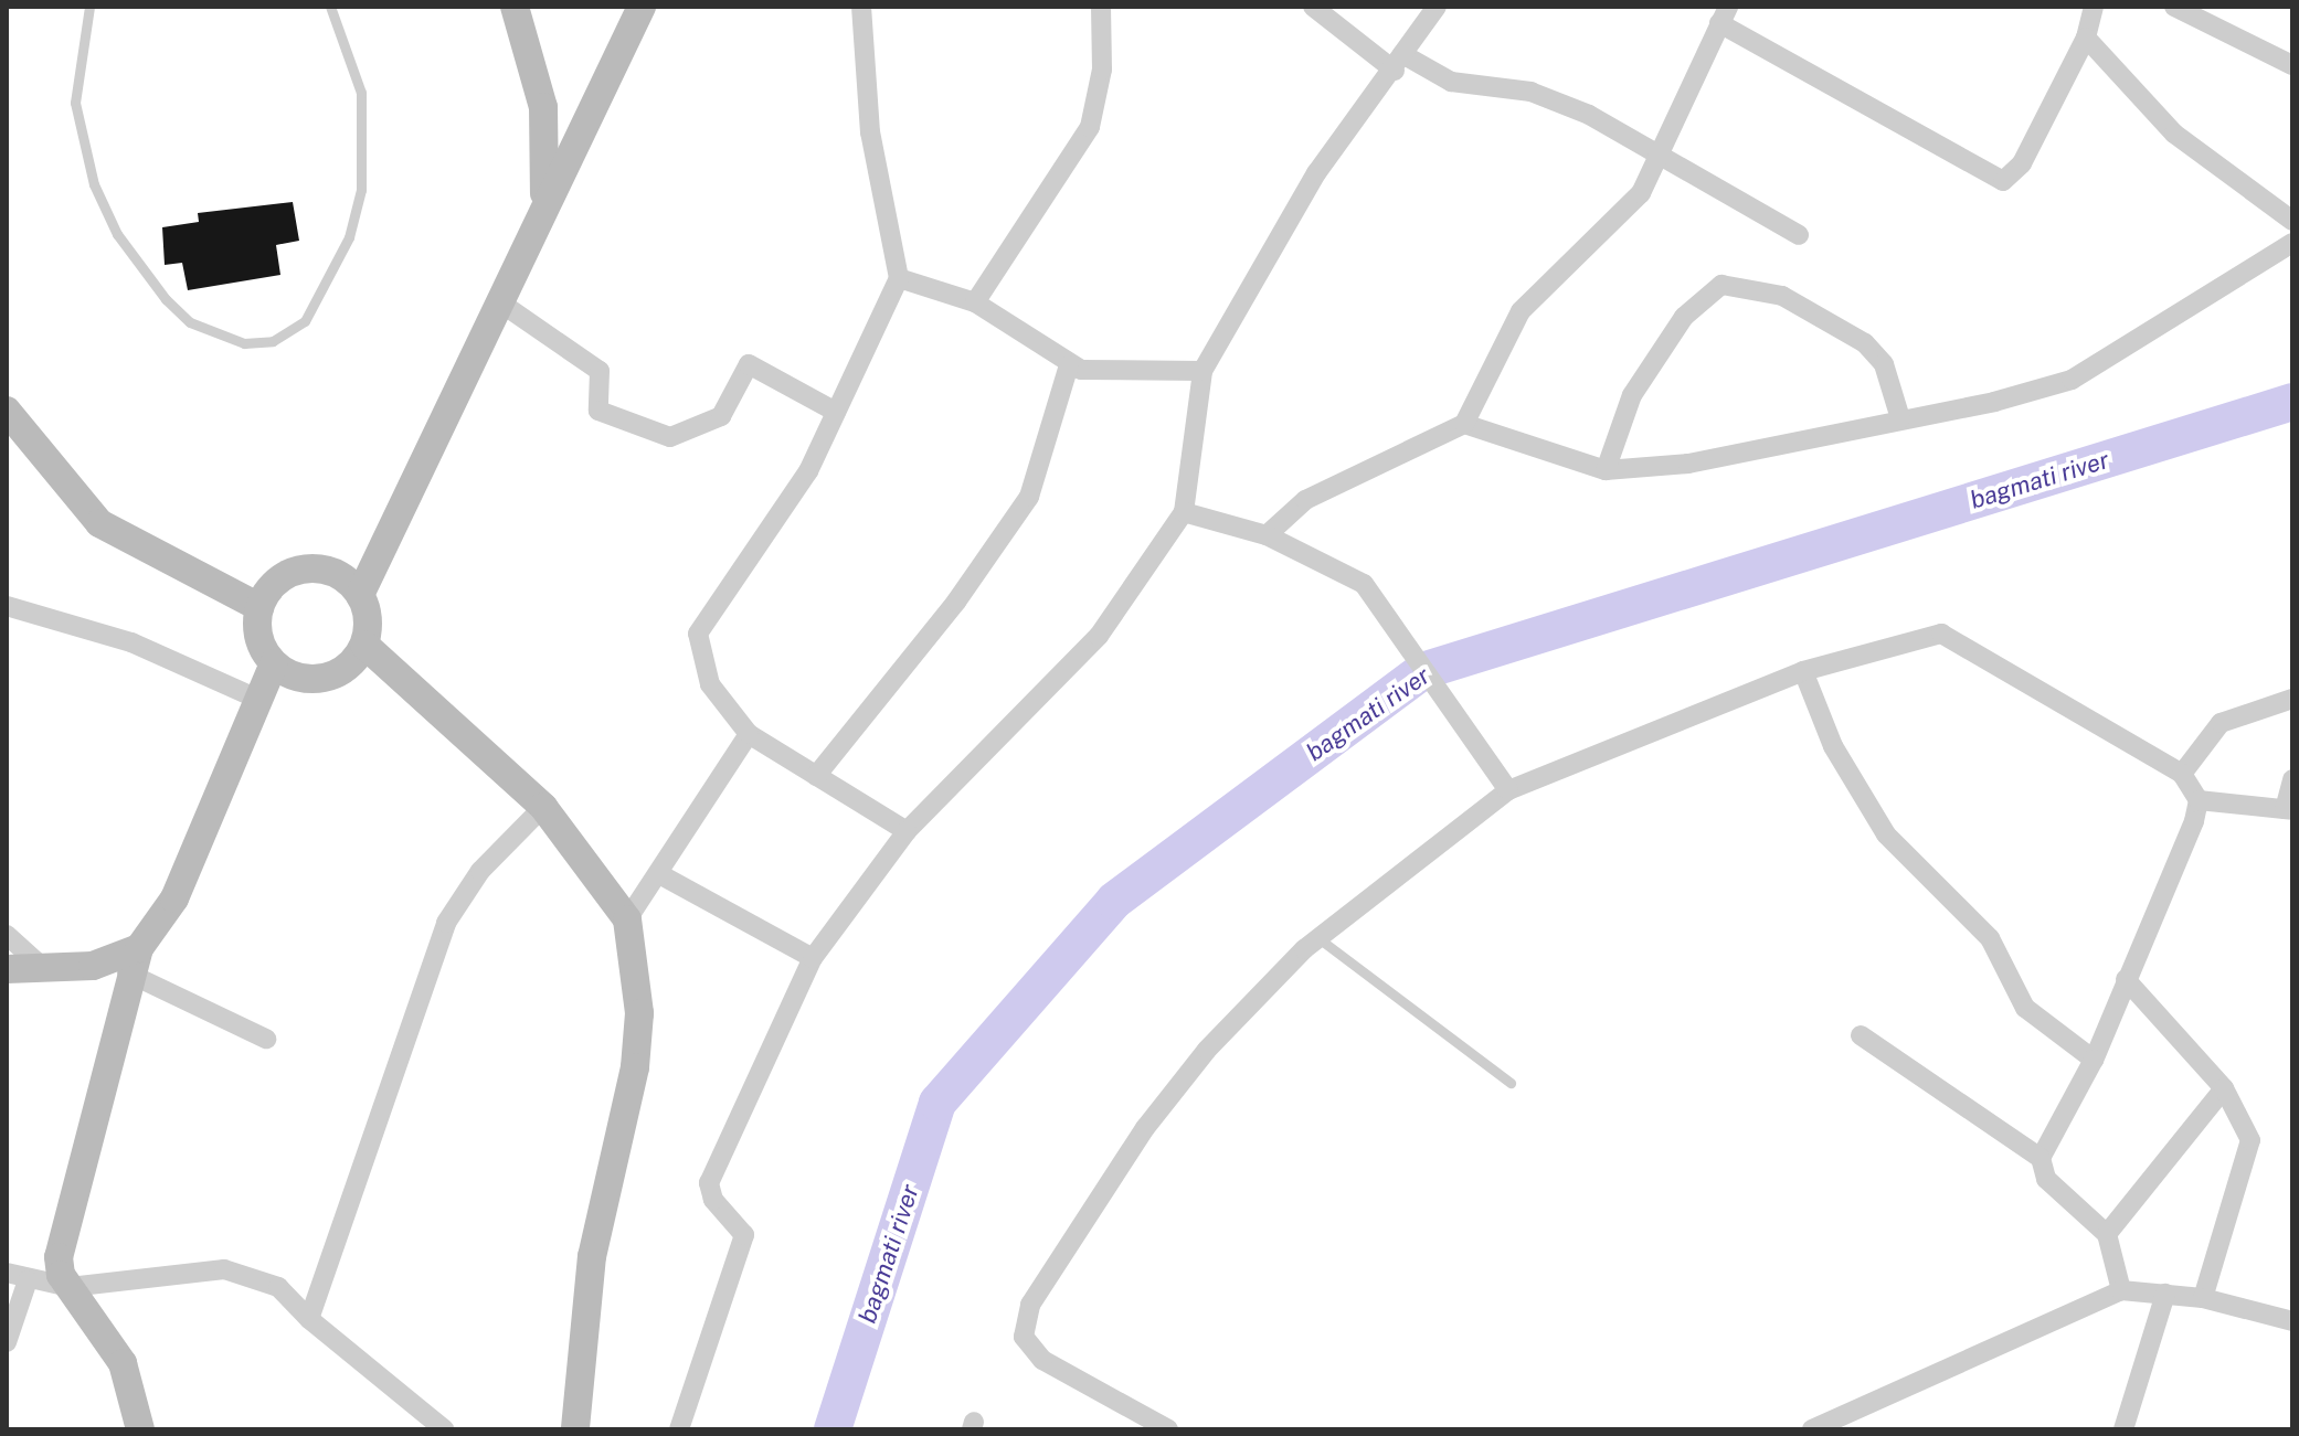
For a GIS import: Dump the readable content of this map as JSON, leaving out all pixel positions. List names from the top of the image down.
{
  "water": ["bagmati river"]
}
